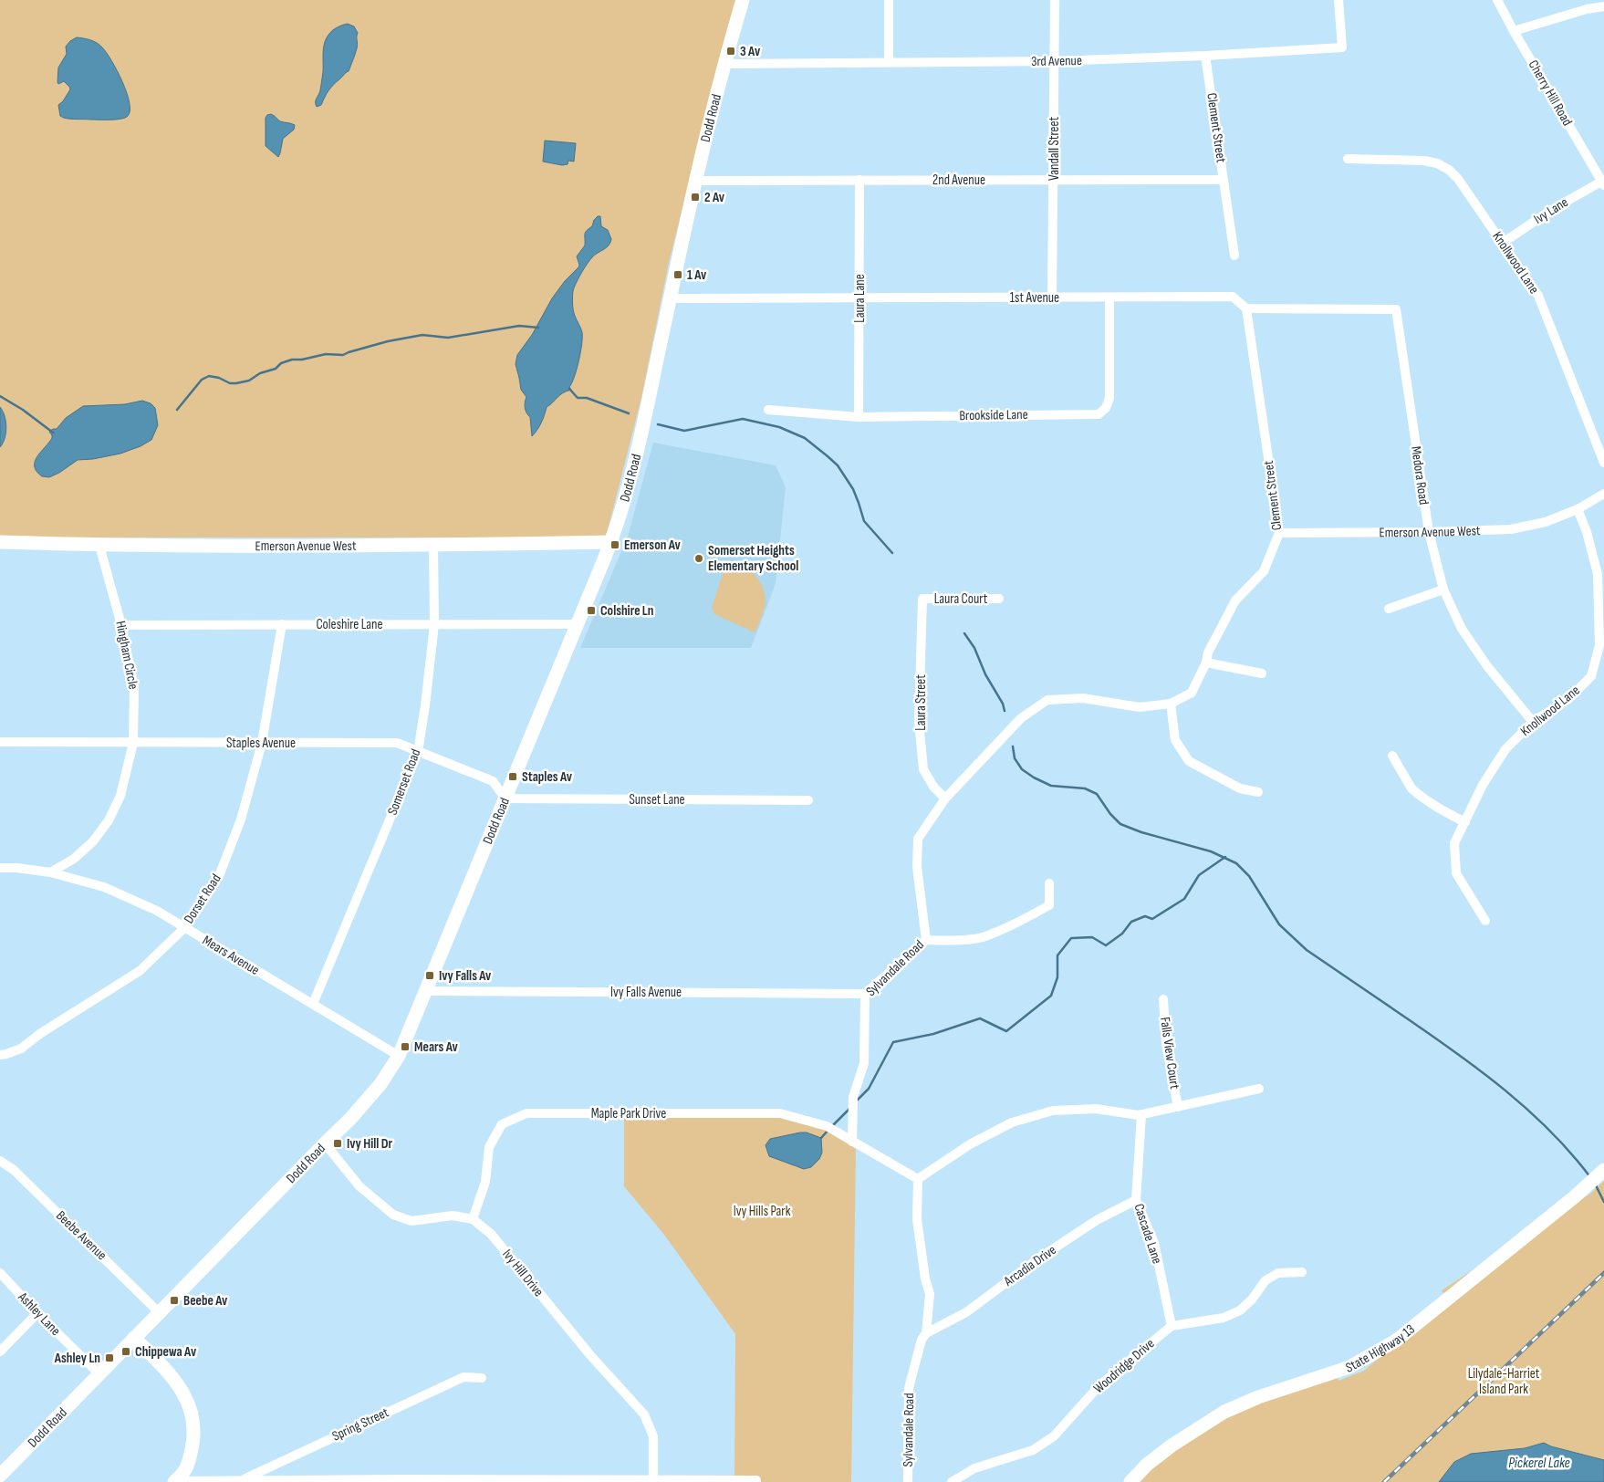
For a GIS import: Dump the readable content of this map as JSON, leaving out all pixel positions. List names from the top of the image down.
{
  "streets": {
    "main road": ["Dodd Road", "Emerson Avenue West", "State Highway 13"],
    "street": [
      "3rd Avenue",
      "Cherry Hill Road",
      "Clement Street",
      "Vandall Street",
      "2nd Avenue",
      "Ivy Lane",
      "Knollwood Lane",
      "1st Avenue",
      "Laura Lane",
      "Brookside Lane",
      "Medora Road",
      "Laura Court",
      "Coleshire Lane",
      "Hingham Circle",
      "Laura Street",
      "Staples Avenue",
      "Somerset Road",
      "Sunset Lane",
      "Dorset Road",
      "Mears Avenue",
      "Sylvandale Road",
      "Ivy Falls Avenue",
      "Falls View Court",
      "Maple Park Drive",
      "Cascade Lane",
      "Beebe Avenue",
      "Arcadia Drive",
      "Ivy Hill Drive",
      "Ashley Lane",
      "Woodridge Drive",
      "Spring Street"
    ]
  },
  "crossings": [
    ["3rd Avenue", "Dodd Road"],
    ["3rd Avenue", "Clement Street"],
    ["3rd Avenue", "Vandall Street"],
    ["Cherry Hill Road", "Ivy Lane"],
    ["Dodd Road", "2nd Avenue"],
    ["Dodd Road", "1st Avenue"],
    ["Dodd Road", "Emerson Avenue West"],
    ["Dodd Road", "Coleshire Lane"],
    ["Dodd Road", "Staples Avenue"],
    ["Dodd Road", "Sunset Lane"],
    ["Dodd Road", "Mears Avenue"],
    ["Dodd Road", "Ivy Falls Avenue"],
    ["Dodd Road", "Beebe Avenue"],
    ["Dodd Road", "Ashley Lane"],
    ["Clement Street", "2nd Avenue"],
    ["Clement Street", "1st Avenue"],
    ["Clement Street", "Emerson Avenue West"],
    ["Clement Street", "Sylvandale Road"],
    ["Vandall Street", "2nd Avenue"],
    ["Vandall Street", "1st Avenue"],
    ["2nd Avenue", "Laura Lane"],
    ["Ivy Lane", "Knollwood Lane"],
    ["Knollwood Lane", "Medora Road"],
    ["Knollwood Lane", "Emerson Avenue West"],
    ["1st Avenue", "Laura Lane"],
    ["1st Avenue", "Brookside Lane"],
    ["1st Avenue", "Medora Road"],
    ["Laura Lane", "Brookside Lane"],
    ["Medora Road", "Emerson Avenue West"],
    ["Emerson Avenue West", "Hingham Circle"],
    ["Emerson Avenue West", "Somerset Road"],
    ["Laura Court", "Laura Street"],
    ["Coleshire Lane", "Hingham Circle"],
    ["Coleshire Lane", "Somerset Road"],
    ["Coleshire Lane", "Dorset Road"],
    ["Hingham Circle", "Staples Avenue"],
    ["Hingham Circle", "Mears Avenue"],
    ["Laura Street", "Sylvandale Road"],
    ["Staples Avenue", "Somerset Road"],
    ["Staples Avenue", "Sunset Lane"],
    ["Staples Avenue", "Dorset Road"],
    ["Somerset Road", "Mears Avenue"],
    ["Dorset Road", "Mears Avenue"],
    ["Sylvandale Road", "Ivy Falls Avenue"],
    ["Sylvandale Road", "Maple Park Drive"],
    ["Sylvandale Road", "Arcadia Drive"],
    ["Maple Park Drive", "Ivy Hill Drive"],
    ["Cascade Lane", "Arcadia Drive"],
    ["Cascade Lane", "Woodridge Drive"]
  ],
  "water": ["Pickerel Lake"],
  "parks": ["Ivy Hills Park", "Lilydale-Harriet Island Park"],
  "places": {
    "transit": [
      "3 Av",
      "2 Av",
      "1 Av",
      "Emerson Av",
      "Colshire Ln",
      "Staples Av",
      "Ivy Falls Av",
      "Mears Av",
      "Ivy Hill Dr",
      "Beebe Av",
      "Chippewa Av",
      "Ashley Ln"
    ],
    "other": ["Somerset Heights Elementary School"]
  }
}
